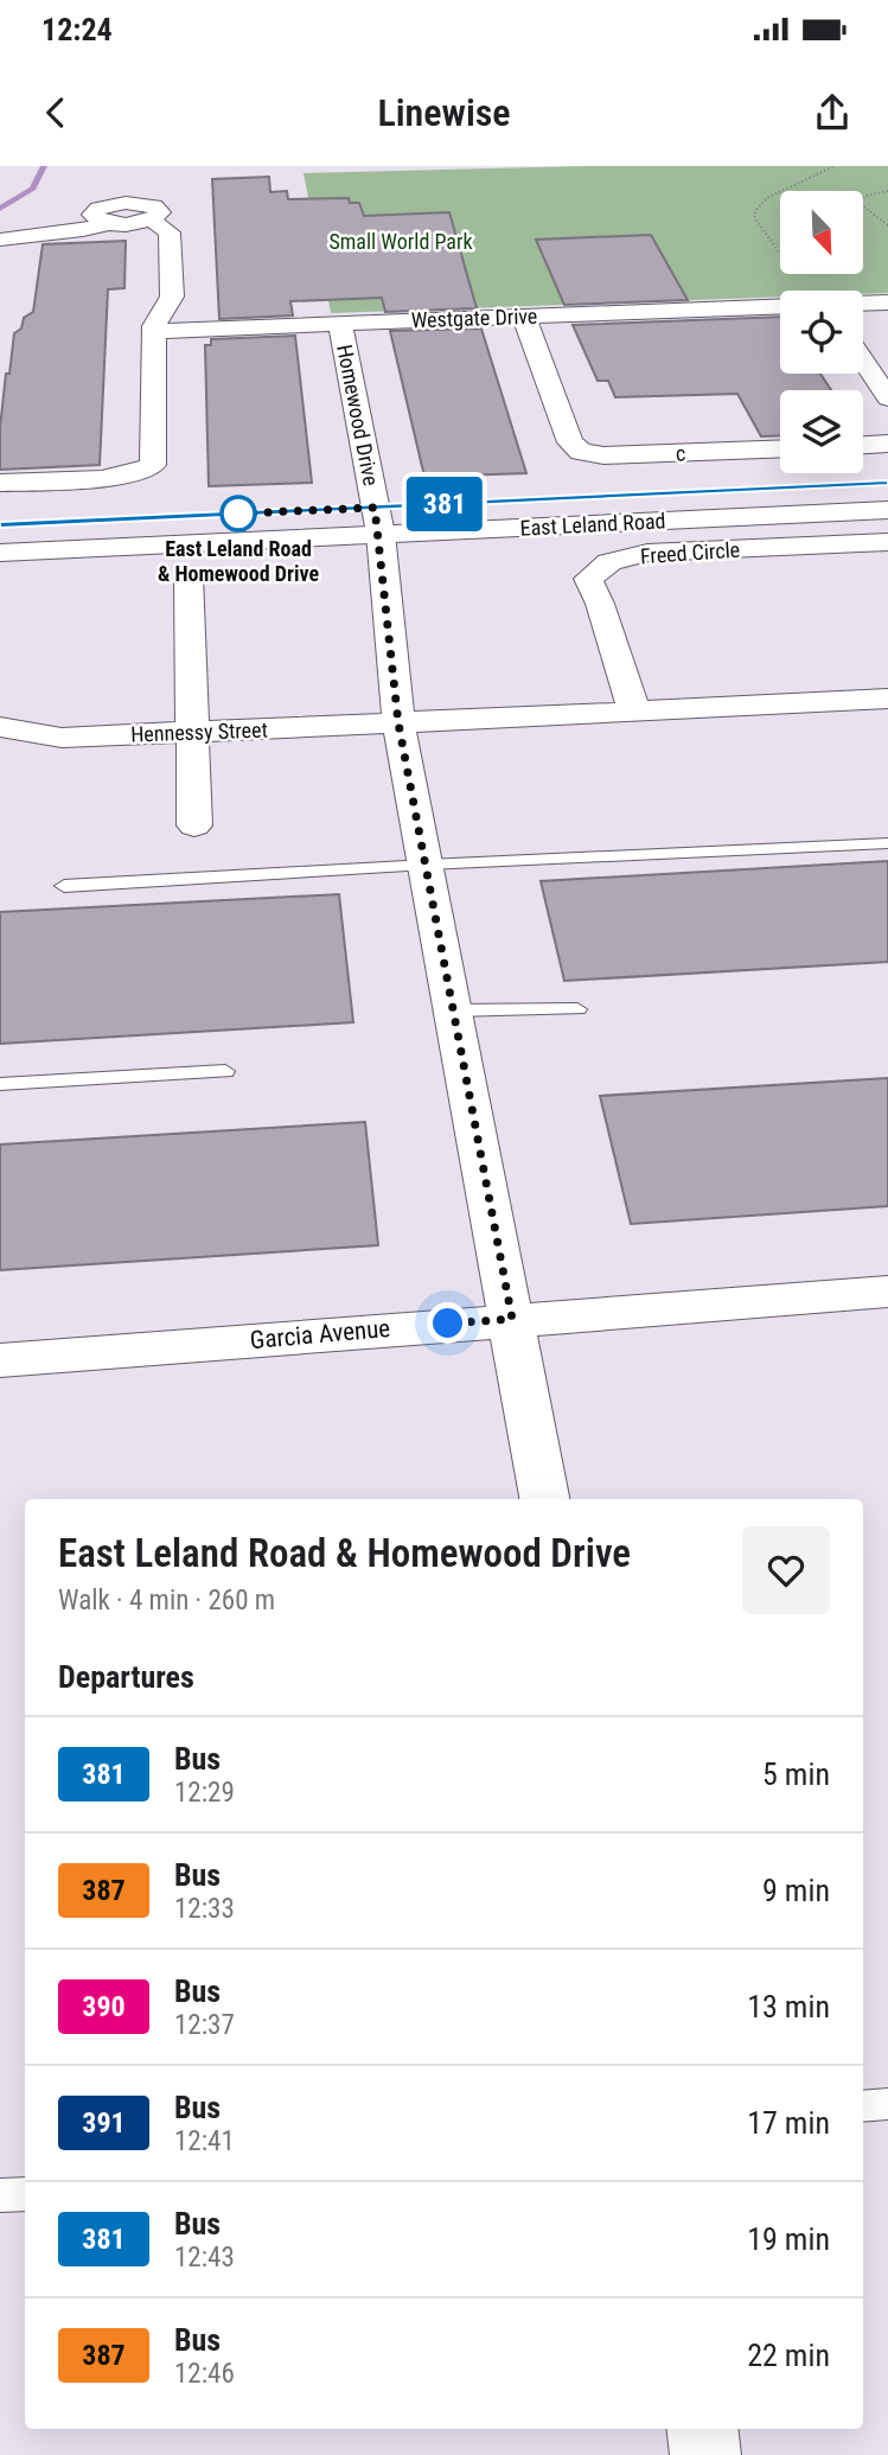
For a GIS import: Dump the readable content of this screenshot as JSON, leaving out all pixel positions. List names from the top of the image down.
{
  "streets": {
    "street": [
      "Westgate Drive",
      "Homewood Drive",
      "c",
      "East Leland Road",
      "Freed Circle",
      "Hennessy Street",
      "Garcia Avenue"
    ]
  },
  "crossings": [
    ["Westgate Drive", "Homewood Drive"],
    ["Westgate Drive", "c"],
    ["Homewood Drive", "East Leland Road"],
    ["Homewood Drive", "Hennessy Street"],
    ["Homewood Drive", "Garcia Avenue"]
  ],
  "parks": ["Small World Park"],
  "places": ["East Leland Road & Homewood Drive"],
  "lines": ["bus line 381"],
  "north": "bottom right",
  "page": {
    "status": "12:24",
    "header": "Linewise",
    "on_map": "381",
    "heading": [
      ["East Leland Road & Homewood Drive", "Walk · 4 min · 260 m"],
      "Departures"
    ],
    "list": [
      {
        "mark": "381",
        "name": "Bus",
        "note": "12:29",
        "value": "5 min"
      },
      {
        "mark": "387",
        "name": "Bus",
        "note": "12:33",
        "value": "9 min"
      },
      {
        "mark": "390",
        "name": "Bus",
        "note": "12:37",
        "value": "13 min"
      },
      {
        "mark": "391",
        "name": "Bus",
        "note": "12:41",
        "value": "17 min"
      },
      {
        "mark": "381",
        "name": "Bus",
        "note": "12:43",
        "value": "19 min"
      },
      {
        "mark": "387",
        "name": "Bus",
        "note": "12:46",
        "value": "22 min"
      }
    ]
  }
}
